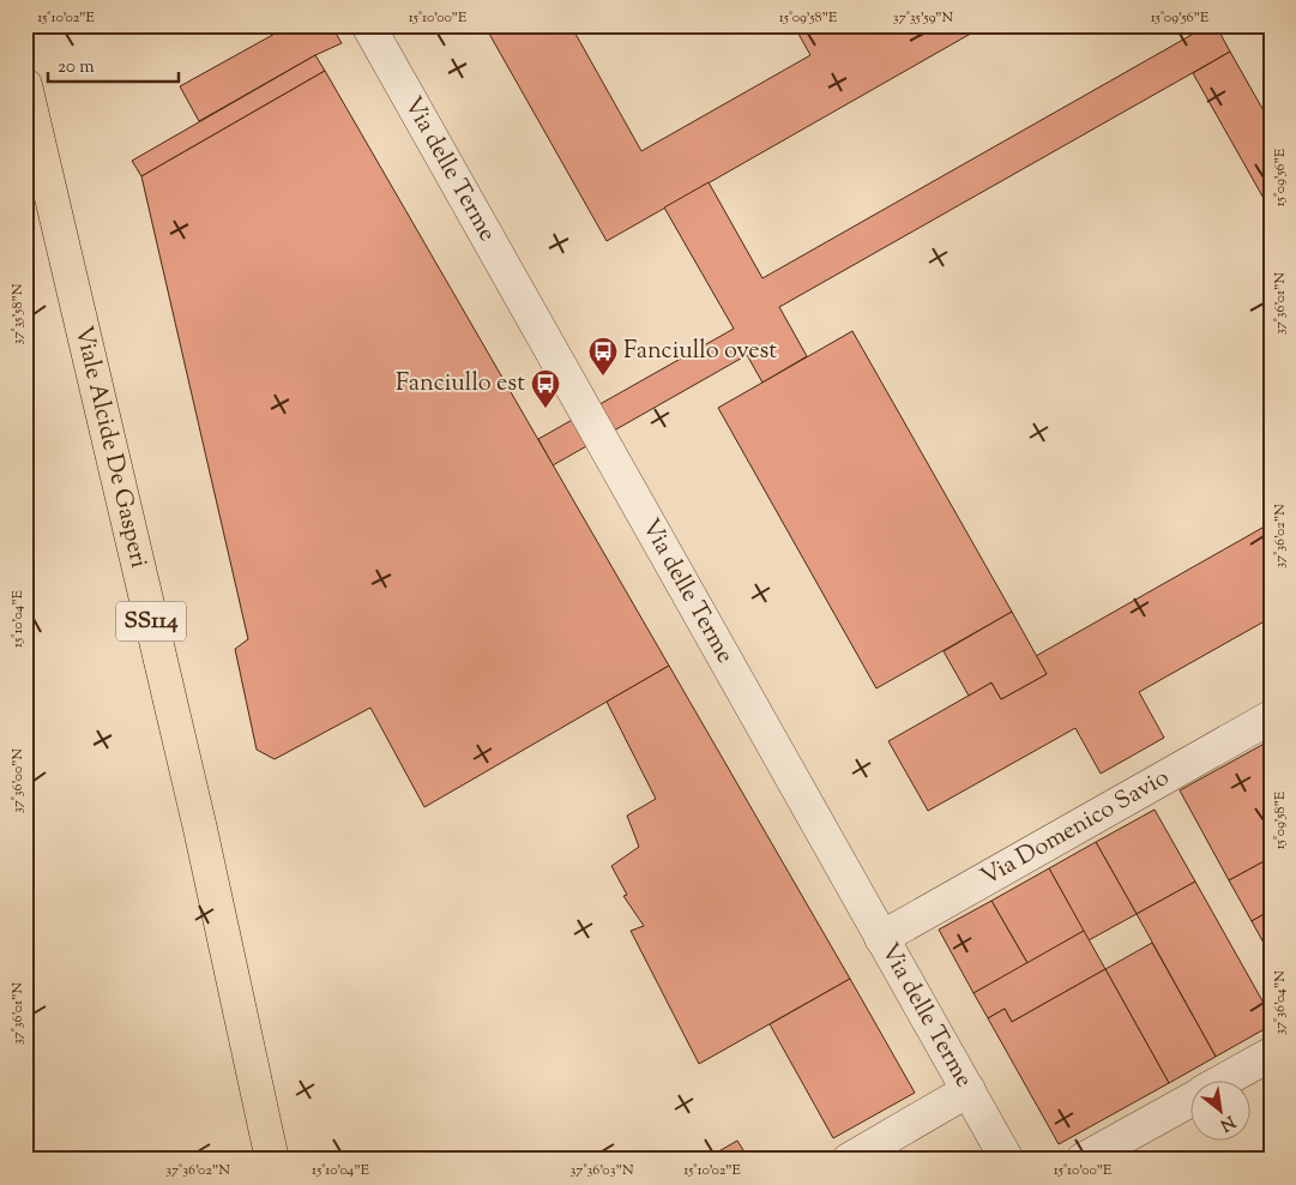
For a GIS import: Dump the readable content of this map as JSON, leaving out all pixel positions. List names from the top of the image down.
{
  "streets": {
    "main road": ["Viale Alcide De Gasperi", "SS114"],
    "street": ["Via delle Terme", "Via Domenico Savio"]
  },
  "crossings": [
    ["Via delle Terme", "Via Domenico Savio"]
  ],
  "places": {
    "bus stop": ["Fanciullo ovest", "Fanciullo est"]
  },
  "scale_bar": "20 m",
  "north": "bottom right",
  "coordinates": [
    "15°10'02\"E",
    "15°10'00\"E",
    "15°09'58\"E",
    "37°35'59\"N",
    "15°09'56\"E",
    "37°36'01\"N",
    "37°35'58\"N",
    "37°36'02\"N",
    "15°10'04\"E",
    "37°36'00\"N",
    "37°36'04\"N",
    "37°36'03\"N"
  ]
}
